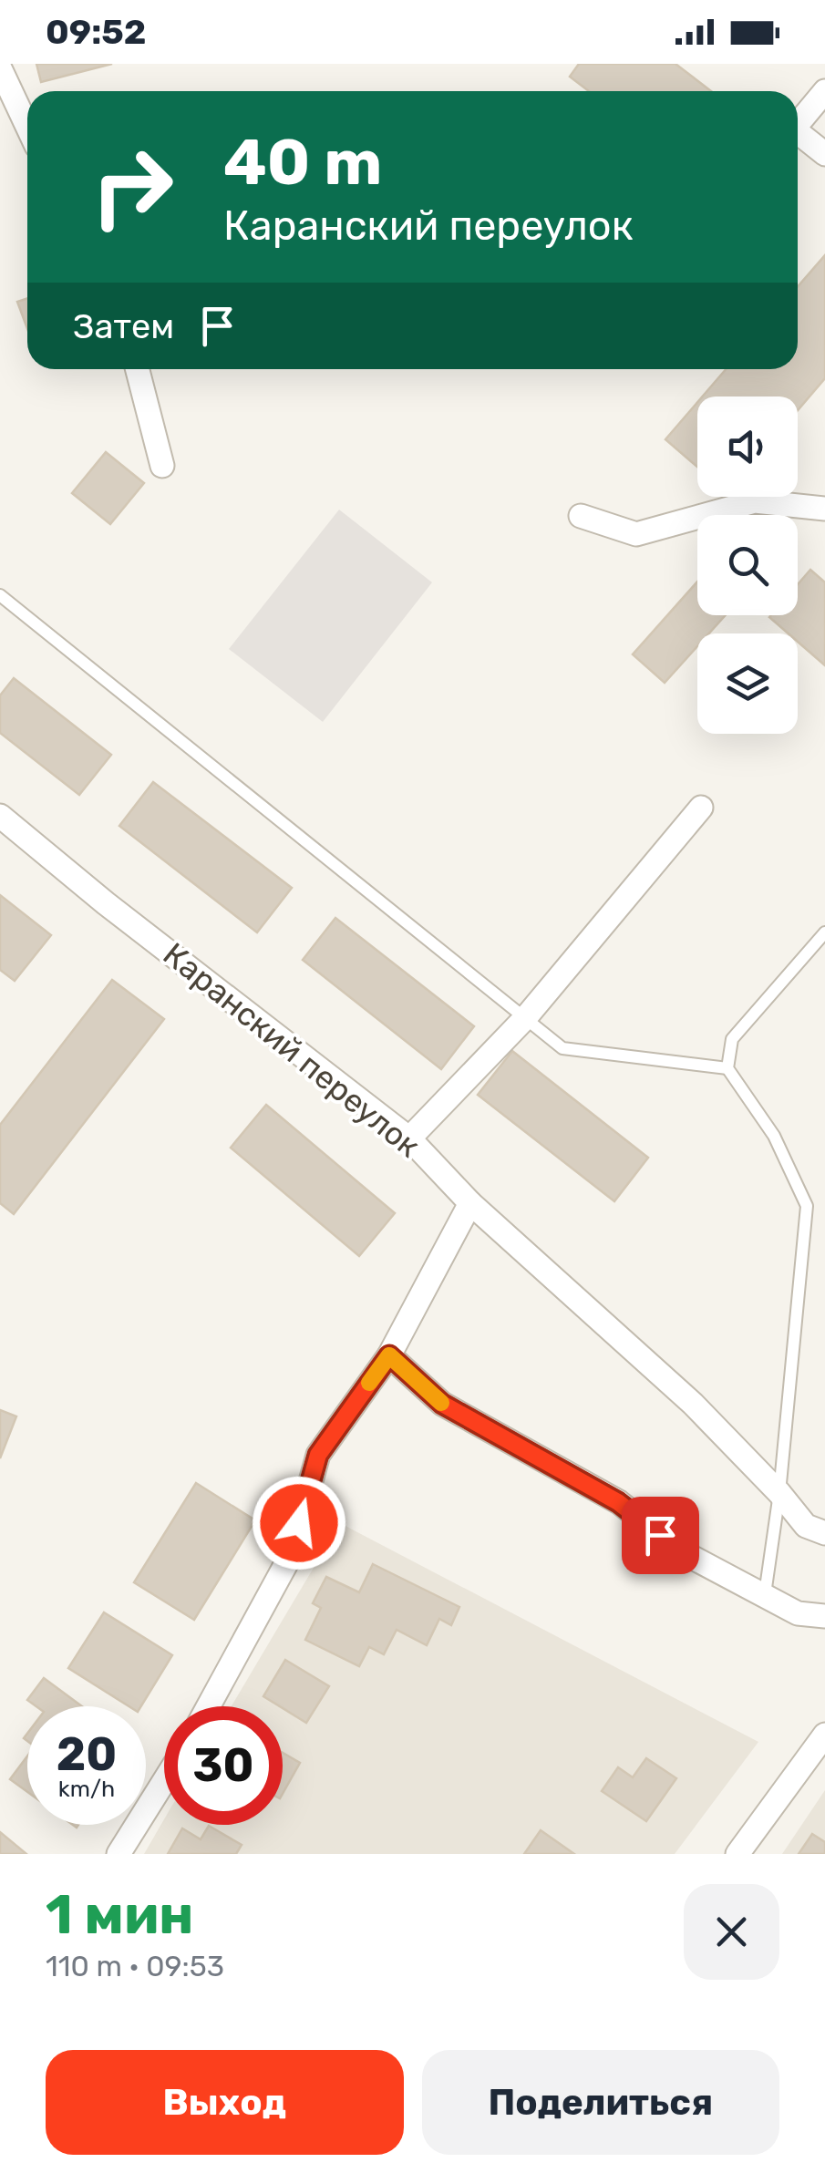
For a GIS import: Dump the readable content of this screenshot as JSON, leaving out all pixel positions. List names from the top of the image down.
{
  "streets": {
    "street": ["Каранский переулок"]
  },
  "page": {
    "status": "09:52",
    "turn": ["40 m", "Каранский переулок"],
    "then": "Затем",
    "speed": "20 km/h",
    "limit": "30",
    "heading": ["1 мин", "110 m · 09:53"],
    "buttons": ["Выход", "Поделиться"]
  }
}
